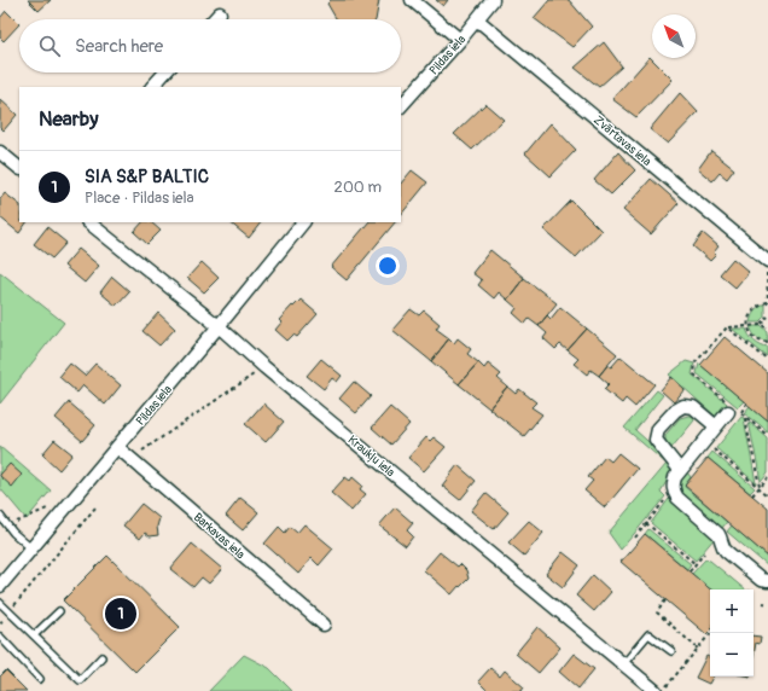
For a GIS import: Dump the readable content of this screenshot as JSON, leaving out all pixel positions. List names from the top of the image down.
{
  "streets": {
    "street": [
      "Pildas iela",
      "Zvārtavas iela",
      "Kraukļu iela",
      "Barkavas iela"
    ]
  },
  "crossings": [
    ["Pildas iela", "Zvārtavas iela"],
    ["Pildas iela", "Kraukļu iela"],
    ["Pildas iela", "Barkavas iela"]
  ],
  "north": "top left",
  "page": {
    "search": "Search here",
    "heading": "Nearby",
    "list": [
      {
        "mark": "1",
        "name": "SIA S&P BALTIC",
        "note": "Place · Pildas iela",
        "value": "200 m"
      }
    ],
    "map_buttons": ["+", "−"],
    "pins": "1"
  }
}
